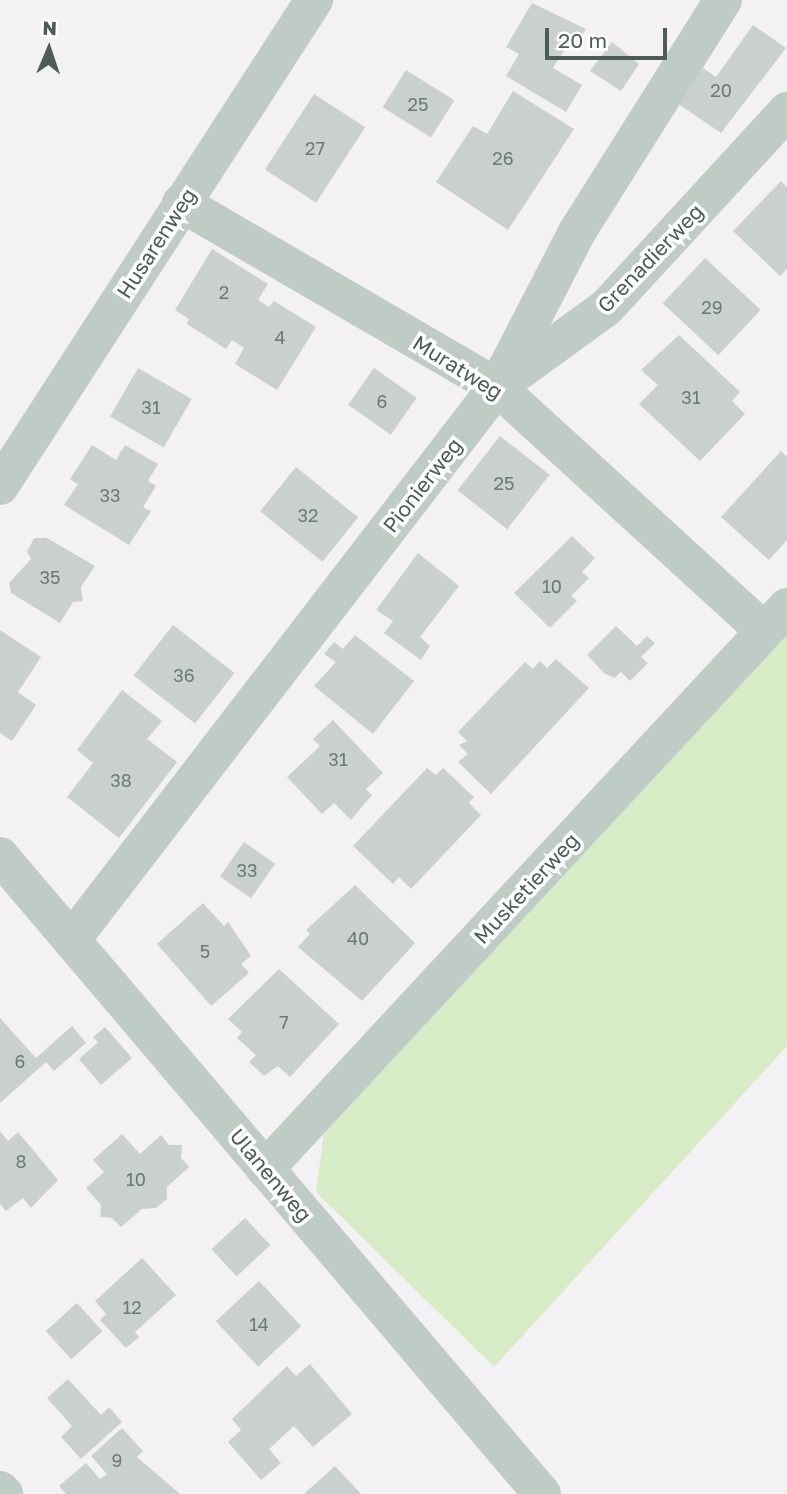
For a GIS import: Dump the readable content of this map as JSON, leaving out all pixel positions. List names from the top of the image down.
{
  "streets": {
    "street": [
      "Husarenweg",
      "Grenadierweg",
      "Muratweg",
      "Pionierweg",
      "Musketierweg",
      "Ulanenweg"
    ]
  },
  "crossings": [
    ["Husarenweg", "Muratweg"],
    ["Grenadierweg", "Muratweg"],
    ["Grenadierweg", "Pionierweg"],
    ["Muratweg", "Pionierweg"],
    ["Muratweg", "Musketierweg"],
    ["Pionierweg", "Ulanenweg"],
    ["Musketierweg", "Ulanenweg"]
  ],
  "house_numbers": [
    "20",
    "25",
    "27",
    "26",
    "2",
    "29",
    "4",
    "31",
    "6",
    "31",
    "25",
    "33",
    "32",
    "35",
    "10",
    "36",
    "31",
    "38",
    "33",
    "40",
    "5",
    "7",
    "6",
    "8",
    "10",
    "12",
    "14",
    "9"
  ],
  "scale_bar": "20 m",
  "north": "top"
}
